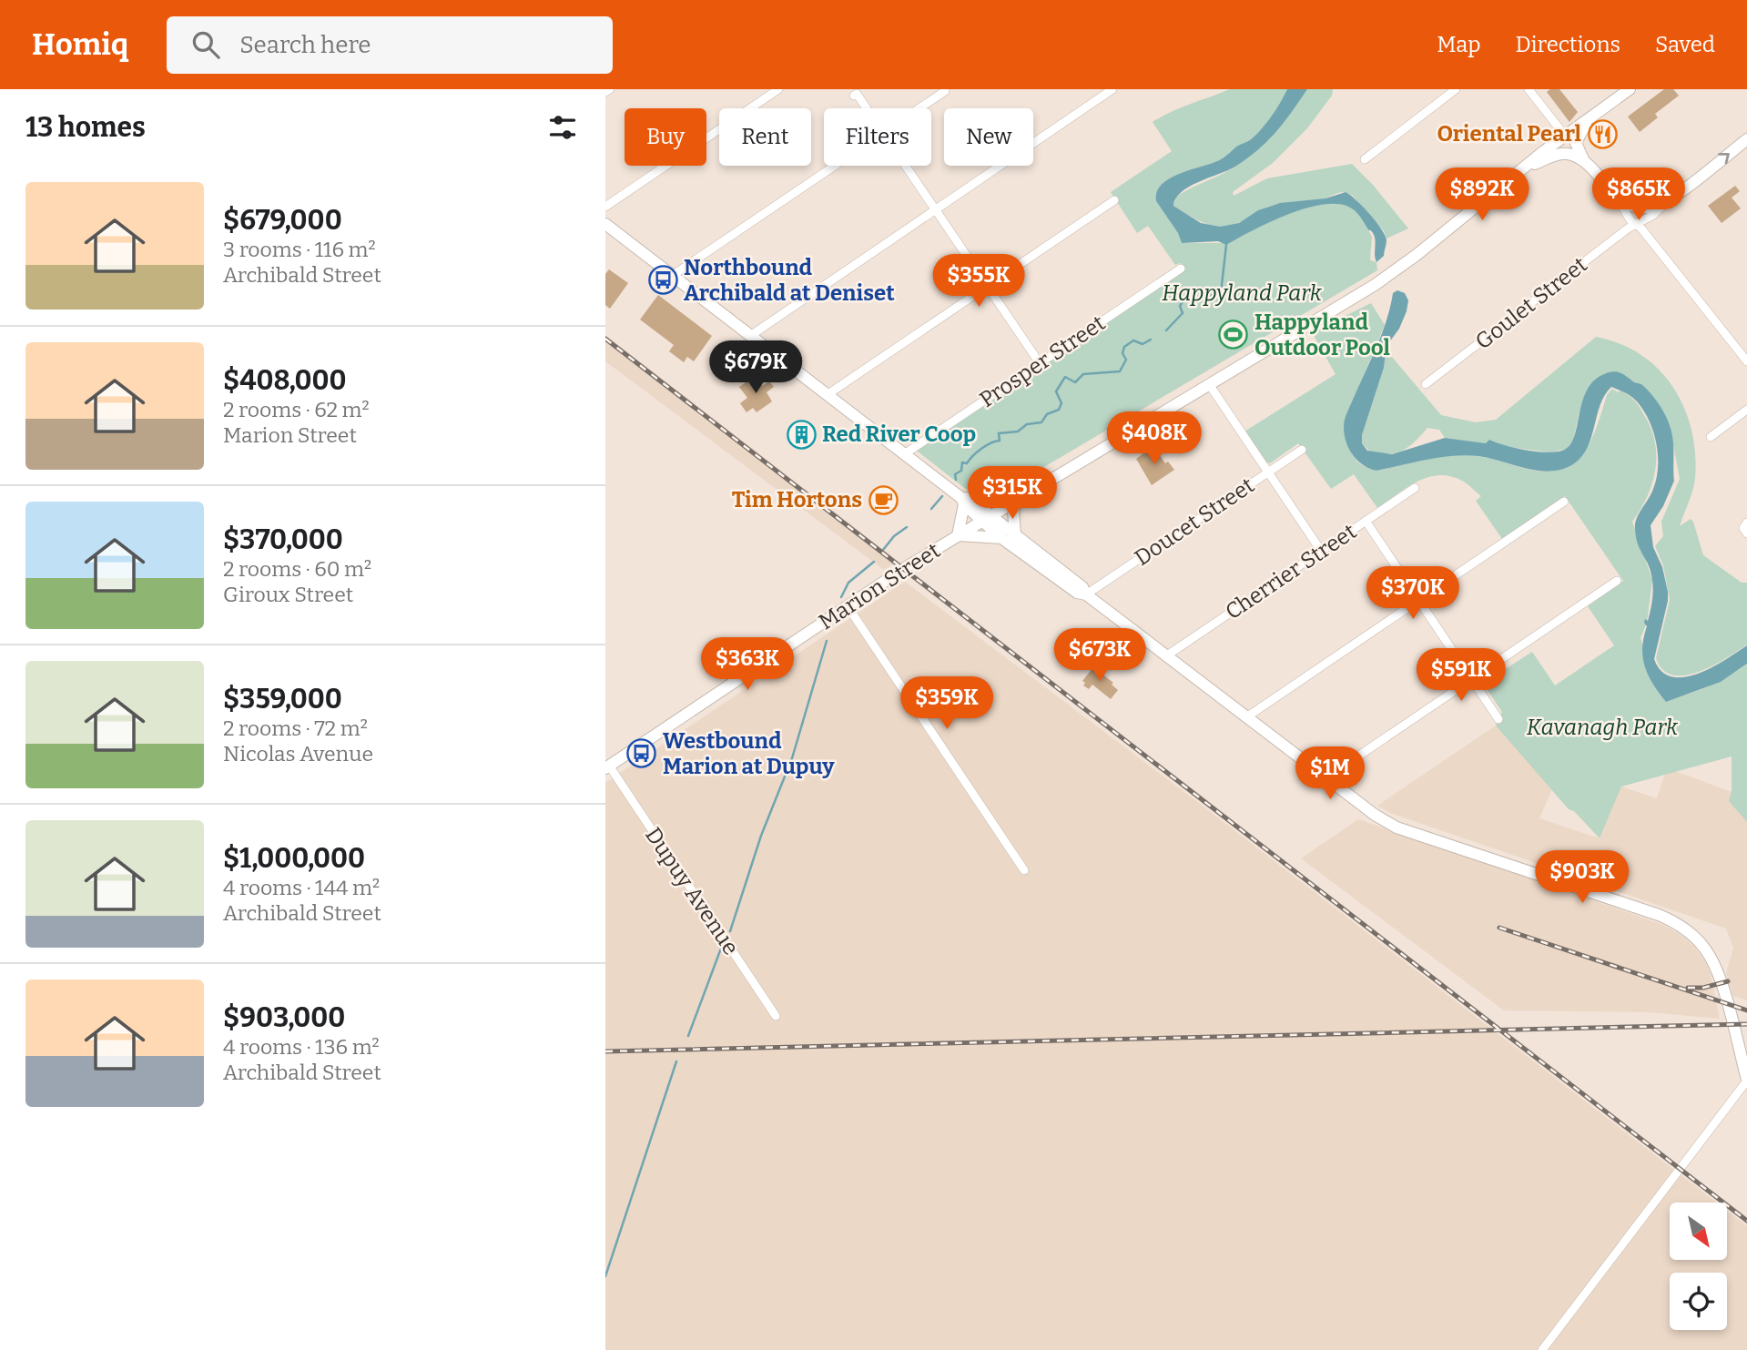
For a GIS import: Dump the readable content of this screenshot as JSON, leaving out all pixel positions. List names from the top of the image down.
{
  "streets": {
    "main road": ["Goulet Street", "Marion Street"],
    "street": [
      "Prosper Street",
      "Doucet Street",
      "Cherrier Street",
      "Dupuy Avenue"
    ]
  },
  "crossings": [
    ["Marion Street", "Dupuy Avenue"]
  ],
  "parks": ["Happyland Park", "Kavanagh Park"],
  "places": {
    "restaurant": ["Oriental Pearl"],
    "bus stop": ["Northbound Archibald at Deniset", "Westbound Marion at Dupuy"],
    "sports": ["Happyland Outdoor Pool"],
    "building": ["Red River Coop"],
    "cafe": ["Tim Hortons"]
  },
  "north": "bottom right",
  "page": {
    "header": "Homiq",
    "search": "Search here",
    "nav": ["Map", "Directions", "Saved"],
    "heading": "13 homes",
    "chip": [
      "Buy",
      "Rent",
      "Filters",
      "New"
    ],
    "list": [
      {
        "name": "$679,000",
        "note": "3 rooms · 116 m² · Archibald Street"
      },
      {
        "name": "$408,000",
        "note": "2 rooms · 62 m² · Marion Street"
      },
      {
        "name": "$370,000",
        "note": "2 rooms · 60 m² · Giroux Street"
      },
      {
        "name": "$359,000",
        "note": "2 rooms · 72 m² · Nicolas Avenue"
      },
      {
        "name": "$1,000,000",
        "note": "4 rooms · 144 m² · Archibald Street"
      },
      {
        "name": "$903,000",
        "note": "4 rooms · 136 m² · Archibald Street"
      }
    ],
    "price": [
      "$892K",
      "$865K",
      "$355K",
      "$679K",
      "$408K",
      "$315K",
      "$370K",
      "$673K",
      "$363K",
      "$591K",
      "$359K",
      "$1M",
      "$903K"
    ]
  }
}
